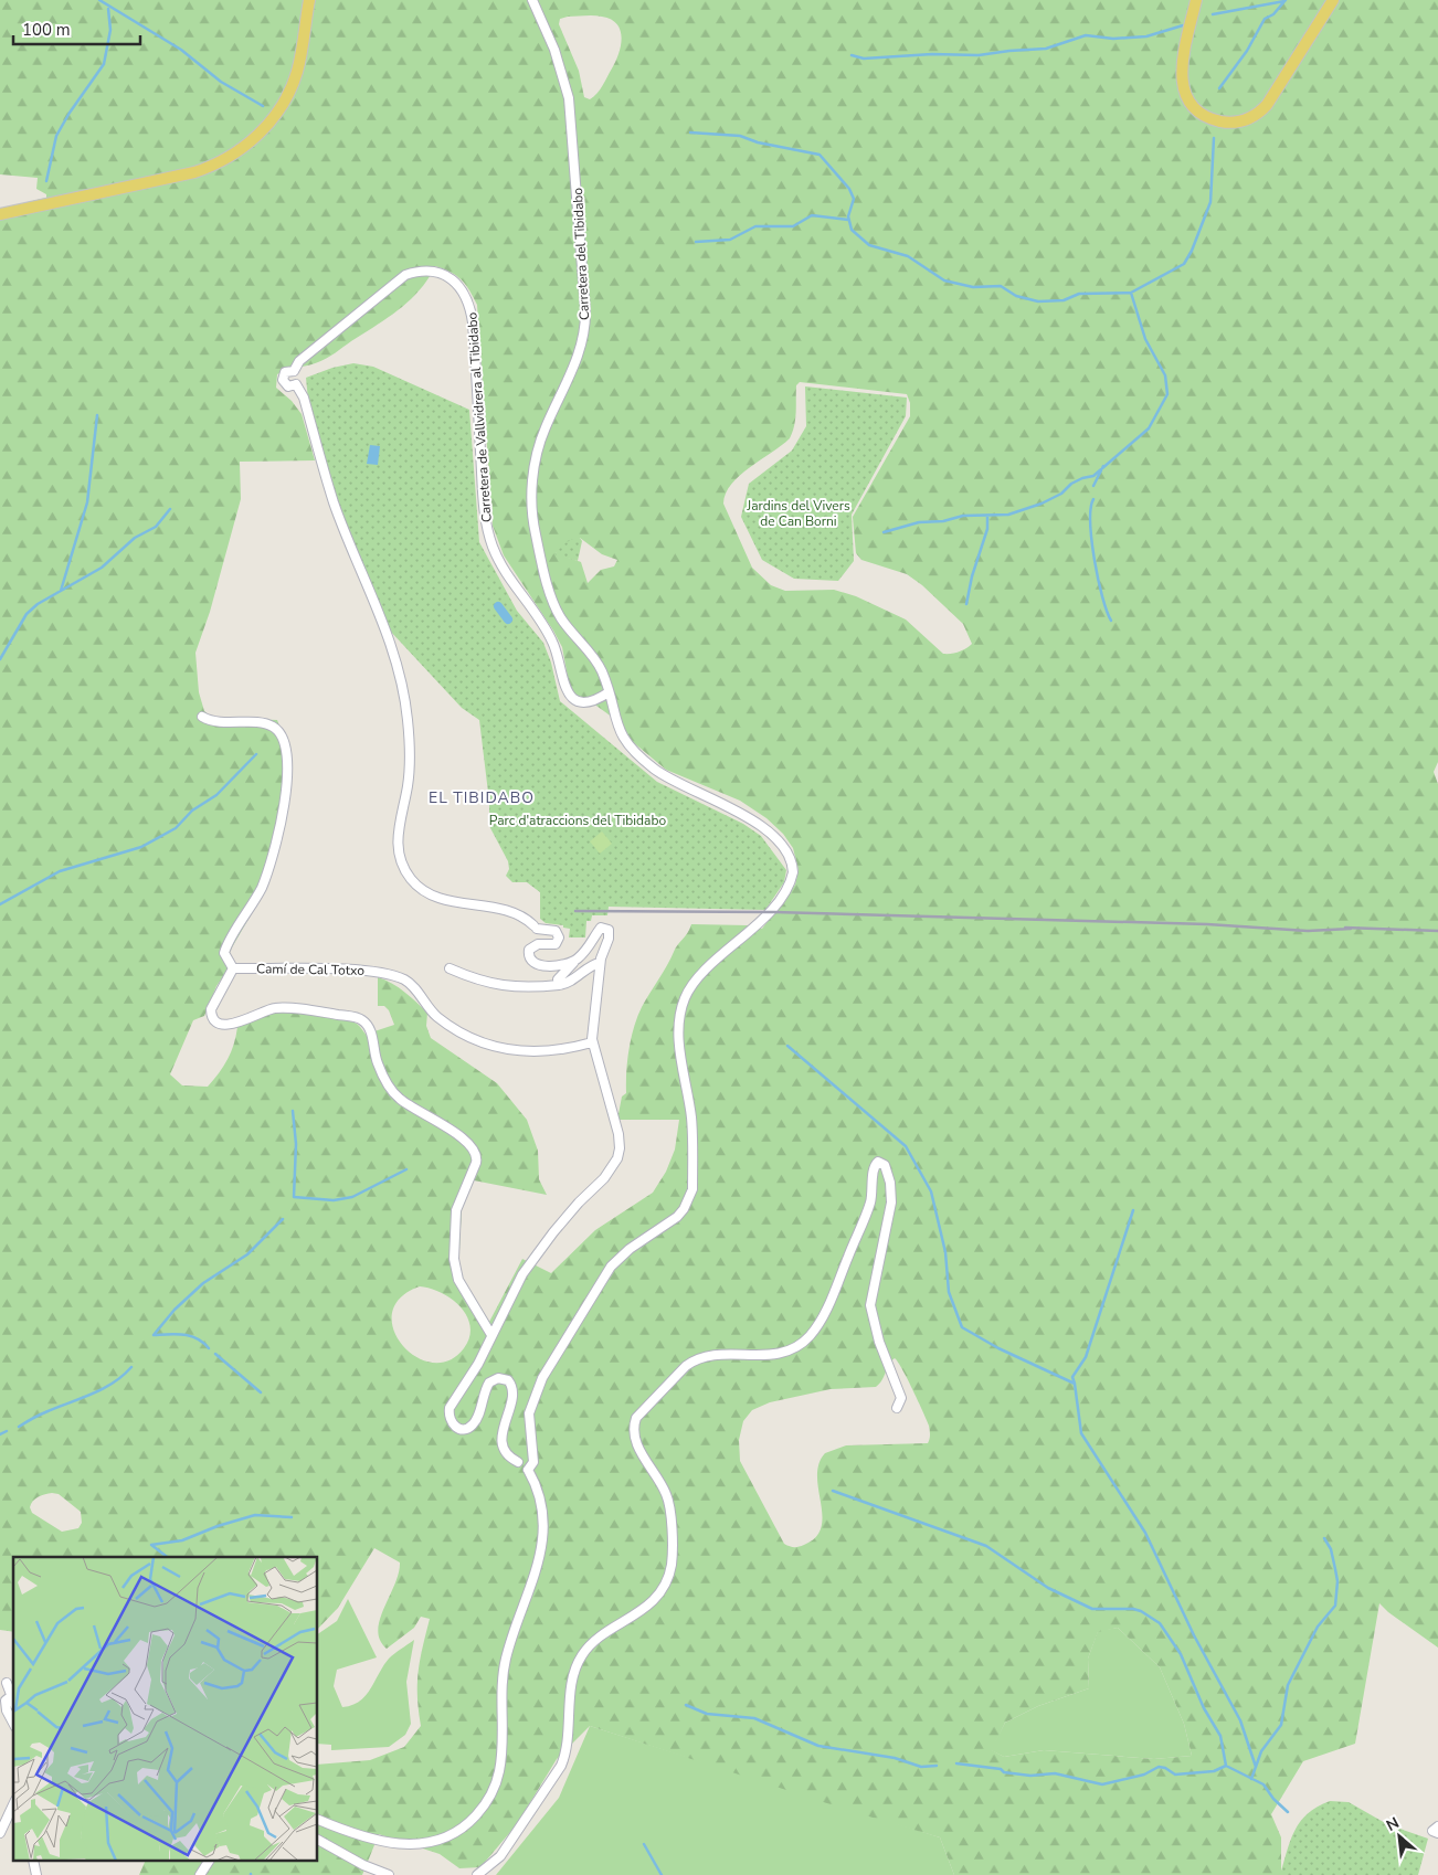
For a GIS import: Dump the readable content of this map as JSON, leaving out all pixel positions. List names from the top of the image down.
{
  "streets": {
    "street": ["Carretera del Tibidabo", "Carretera de Vallvidrera al Tibidabo", "Camí de Cal Totxo"]
  },
  "crossings": [
    ["Carretera del Tibidabo", "Carretera de Vallvidrera al Tibidabo"]
  ],
  "districts": ["EL TIBIDABO"],
  "parks": ["Jardins del Vivers de Can Borni", "Parc d'atraccions del Tibidabo"],
  "scale_bar": "100 m",
  "north": "top left"
}
